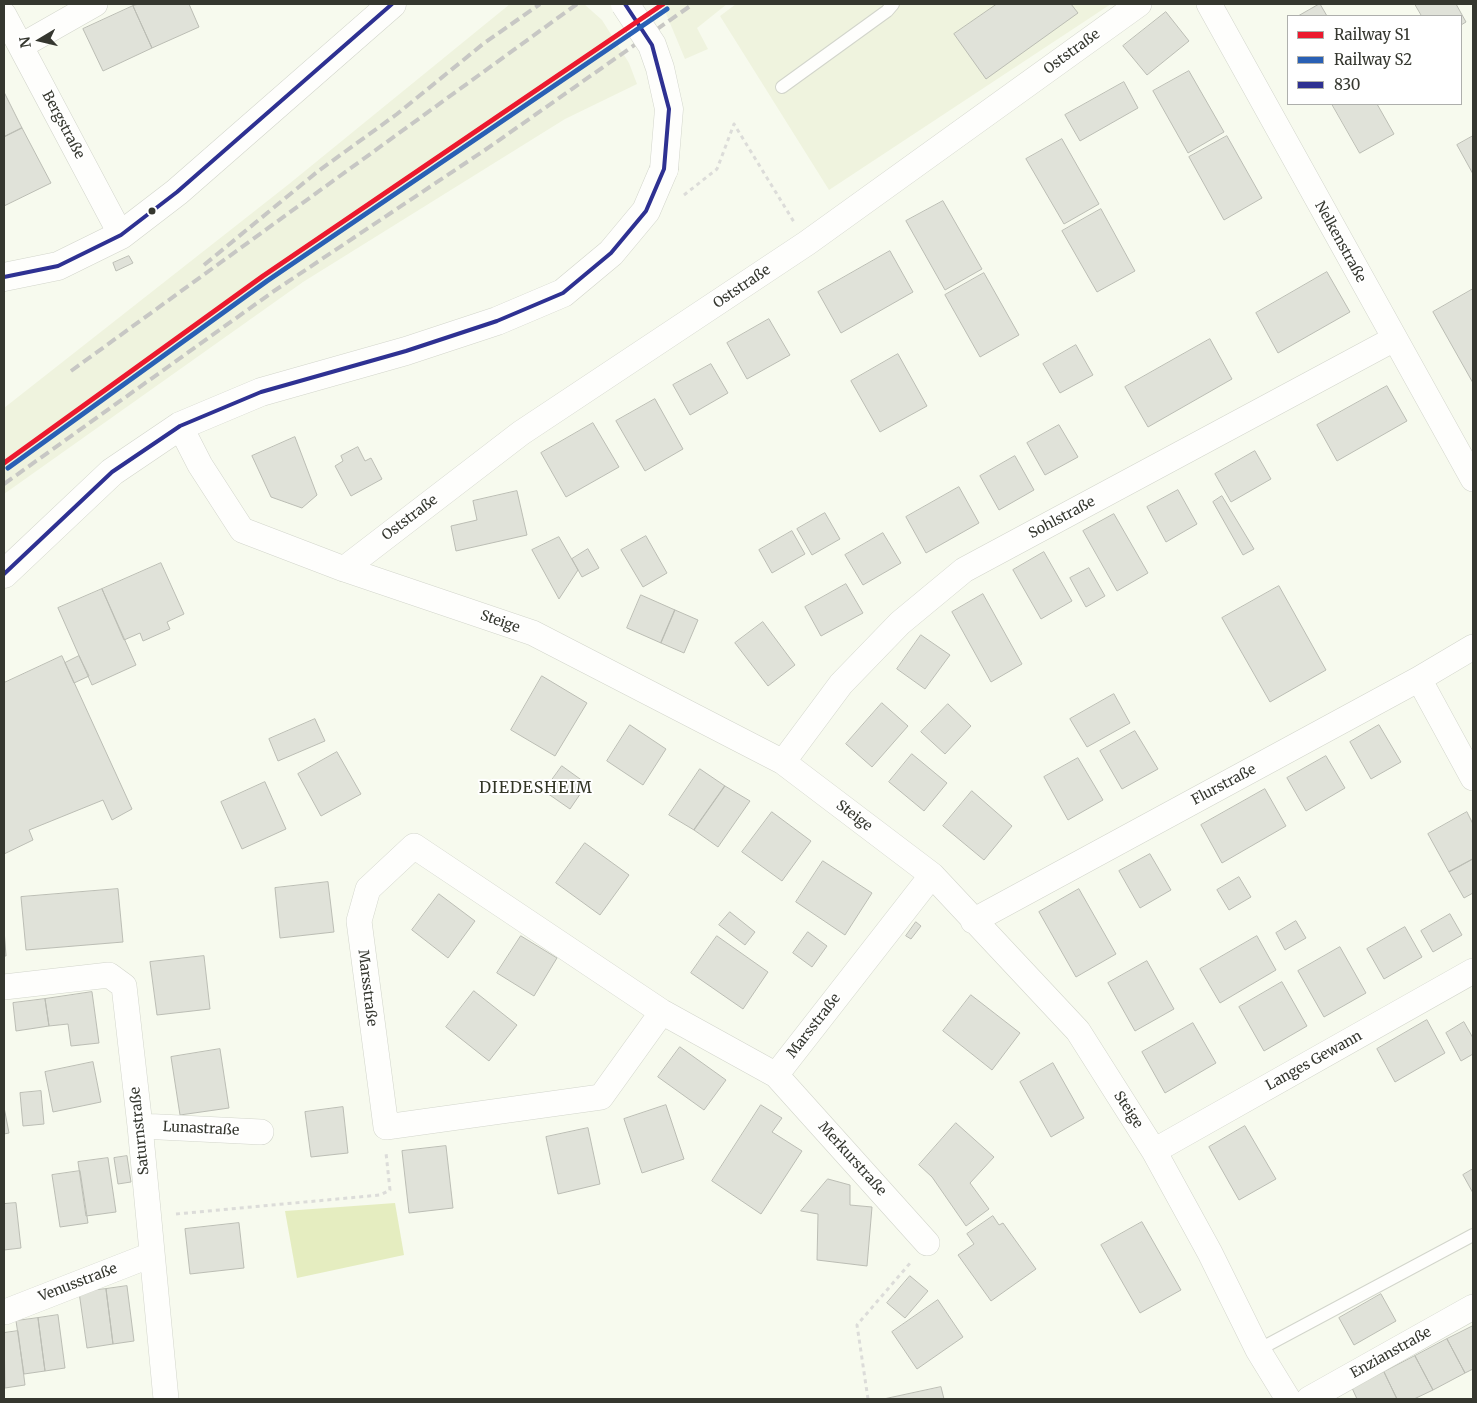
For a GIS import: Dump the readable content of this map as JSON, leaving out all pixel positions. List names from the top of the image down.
{
  "streets": {
    "street": [
      "Oststraße",
      "Bergstraße",
      "Nelkenstraße",
      "Sohlstraße",
      "Steige",
      "Flurstraße",
      "Marsstraße",
      "Langes Gewann",
      "Lunastraße",
      "Saturnstraße",
      "Merkurstraße",
      "Venusstraße",
      "Enzianstraße"
    ]
  },
  "crossings": [
    ["Oststraße", "Steige"],
    ["Nelkenstraße", "Sohlstraße"],
    ["Sohlstraße", "Steige"],
    ["Steige", "Flurstraße"],
    ["Steige", "Marsstraße"],
    ["Steige", "Langes Gewann"],
    ["Marsstraße", "Merkurstraße"],
    ["Lunastraße", "Saturnstraße"],
    ["Saturnstraße", "Venusstraße"]
  ],
  "districts": ["DIEDESHEIM"],
  "lines": ["rail line S1", "transit line 830", "rail line S2"],
  "legend": ["Railway S1", "Railway S2", "830"],
  "north": "left"
}
